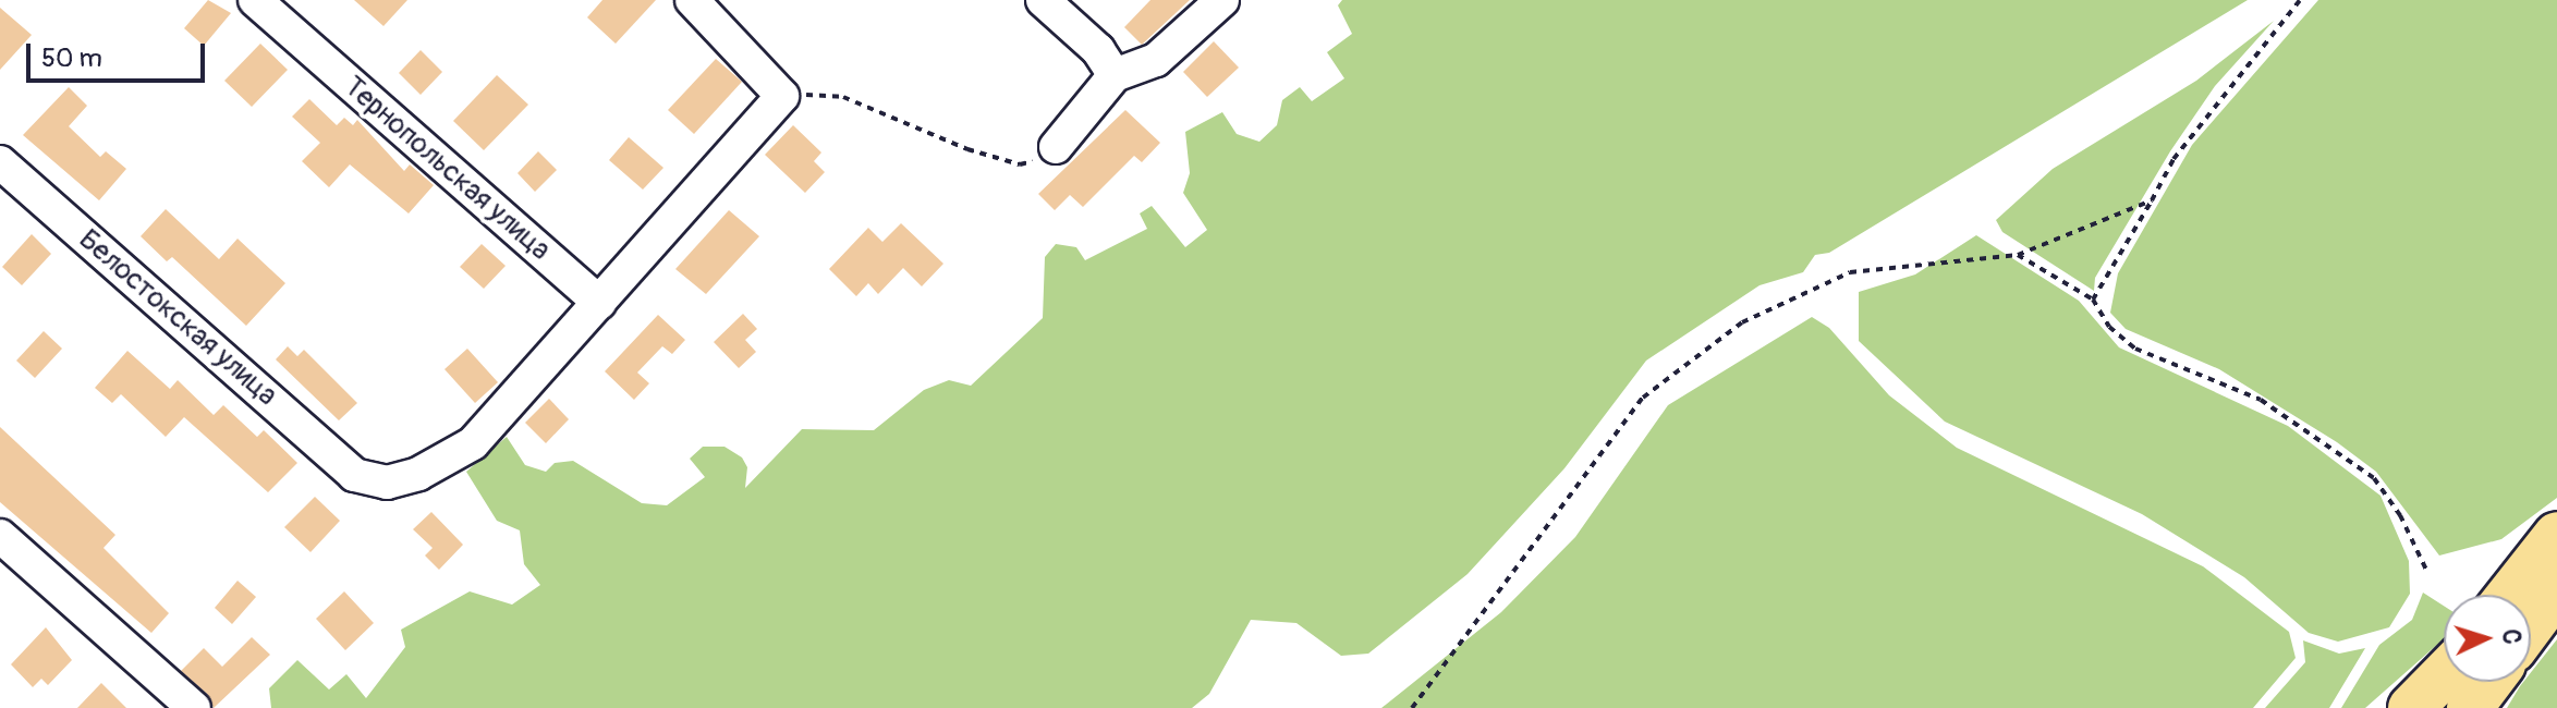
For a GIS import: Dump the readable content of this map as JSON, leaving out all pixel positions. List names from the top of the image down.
{
  "streets": {
    "street": ["Тернопольская улица", "Белостокская улица"]
  },
  "crossings": [
    ["Тернопольская улица", "Белостокская улица"]
  ],
  "scale_bar": "50 m",
  "north": "right"
}
